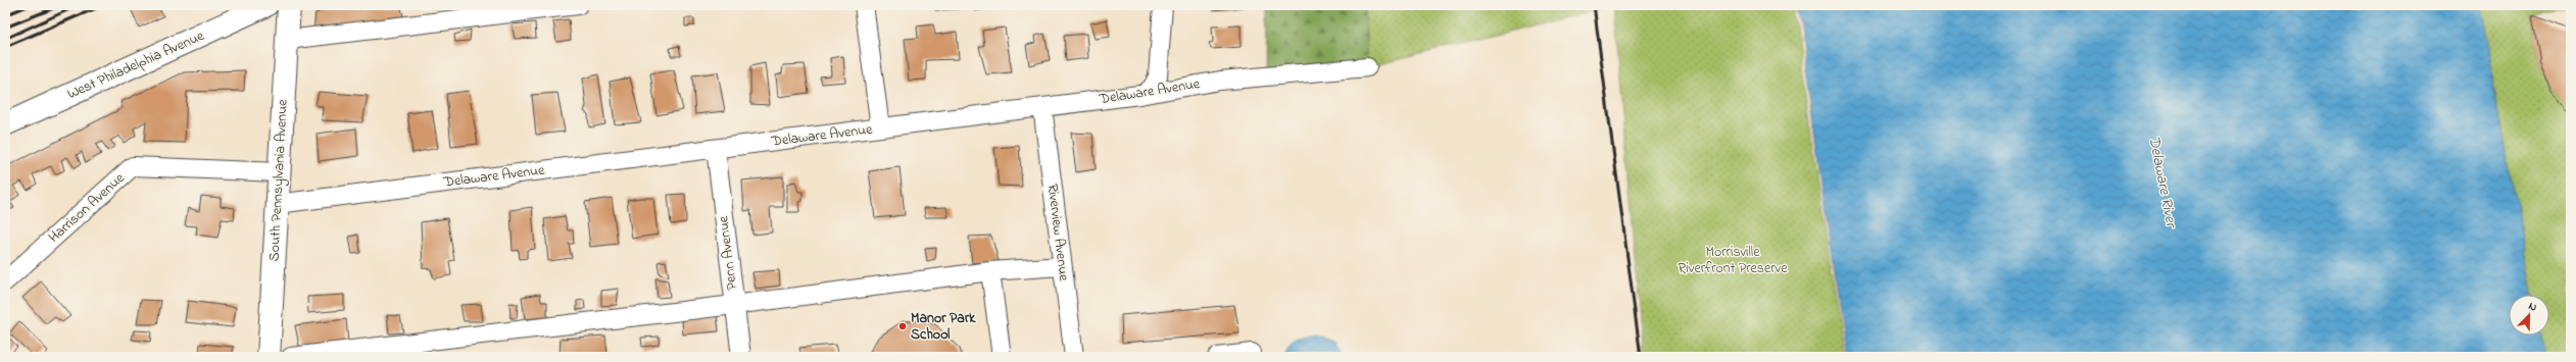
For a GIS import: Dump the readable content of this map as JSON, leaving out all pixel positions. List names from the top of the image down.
{
  "streets": {
    "main road": ["West Philadelphia Avenue", "South Pennsylvania Avenue"],
    "street": [
      "Delaware Avenue",
      "Harrison Avenue",
      "Riverview Avenue",
      "Penn Avenue"
    ]
  },
  "crossings": [
    ["Delaware Avenue", "South Pennsylvania Avenue"],
    ["Delaware Avenue", "Riverview Avenue"],
    ["Delaware Avenue", "Penn Avenue"],
    ["South Pennsylvania Avenue", "Harrison Avenue"]
  ],
  "water": ["Delaware River"],
  "parks": ["Morrisville Riverfront Preserve"],
  "places": ["Manor Park School"],
  "north": "top right"
}
